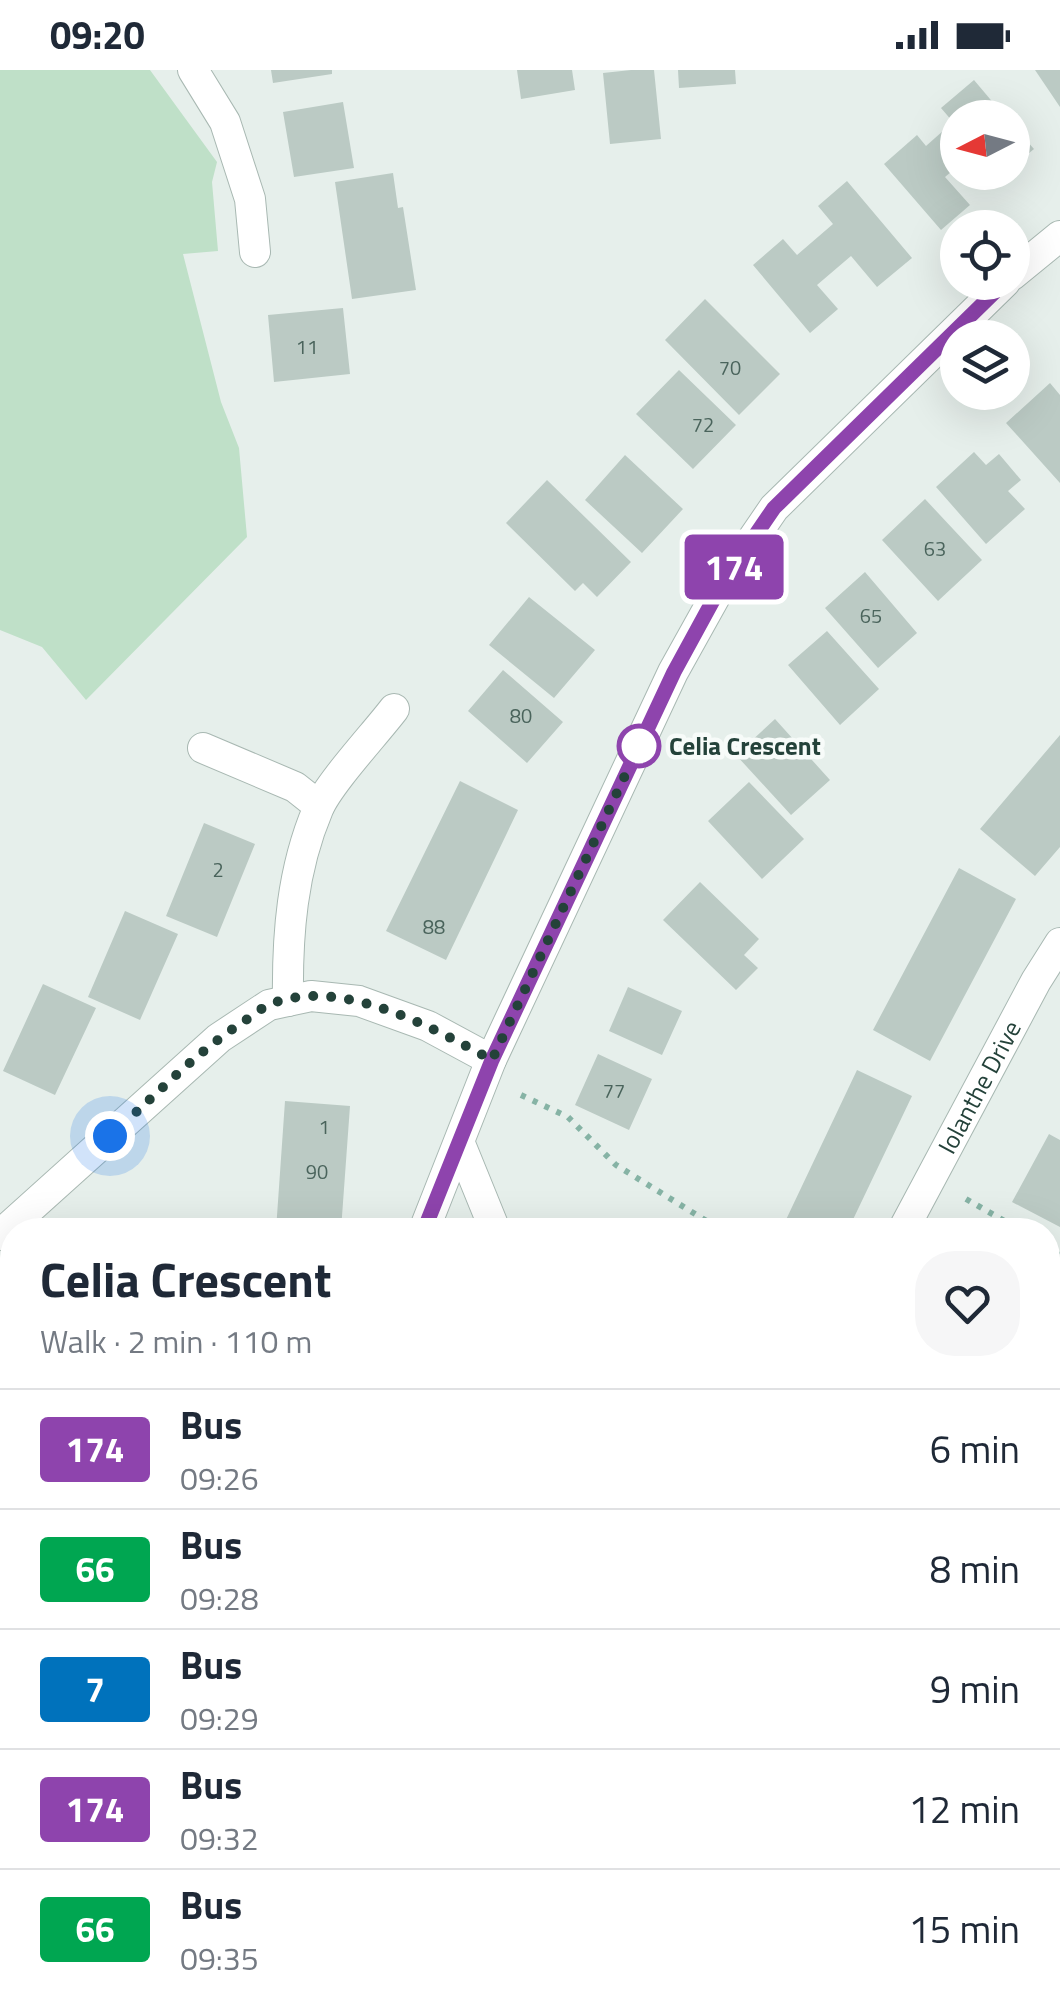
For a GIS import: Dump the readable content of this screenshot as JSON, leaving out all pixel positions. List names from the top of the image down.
{
  "streets": {
    "street": ["Iolanthe Drive"]
  },
  "places": ["Celia Crescent"],
  "lines": ["bus line 174"],
  "house_numbers": [
    "11",
    "70",
    "72",
    "63",
    "65",
    "80",
    "2",
    "88",
    "77",
    "1",
    "90"
  ],
  "north": "left",
  "page": {
    "status": "09:20",
    "on_map": "174",
    "heading": ["Celia Crescent", "Walk · 2 min · 110 m"],
    "list": [
      {
        "mark": "174",
        "name": "Bus",
        "note": "09:26",
        "value": "6 min"
      },
      {
        "mark": "66",
        "name": "Bus",
        "note": "09:28",
        "value": "8 min"
      },
      {
        "mark": "7",
        "name": "Bus",
        "note": "09:29",
        "value": "9 min"
      },
      {
        "mark": "174",
        "name": "Bus",
        "note": "09:32",
        "value": "12 min"
      },
      {
        "mark": "66",
        "name": "Bus",
        "note": "09:35",
        "value": "15 min"
      }
    ]
  }
}
